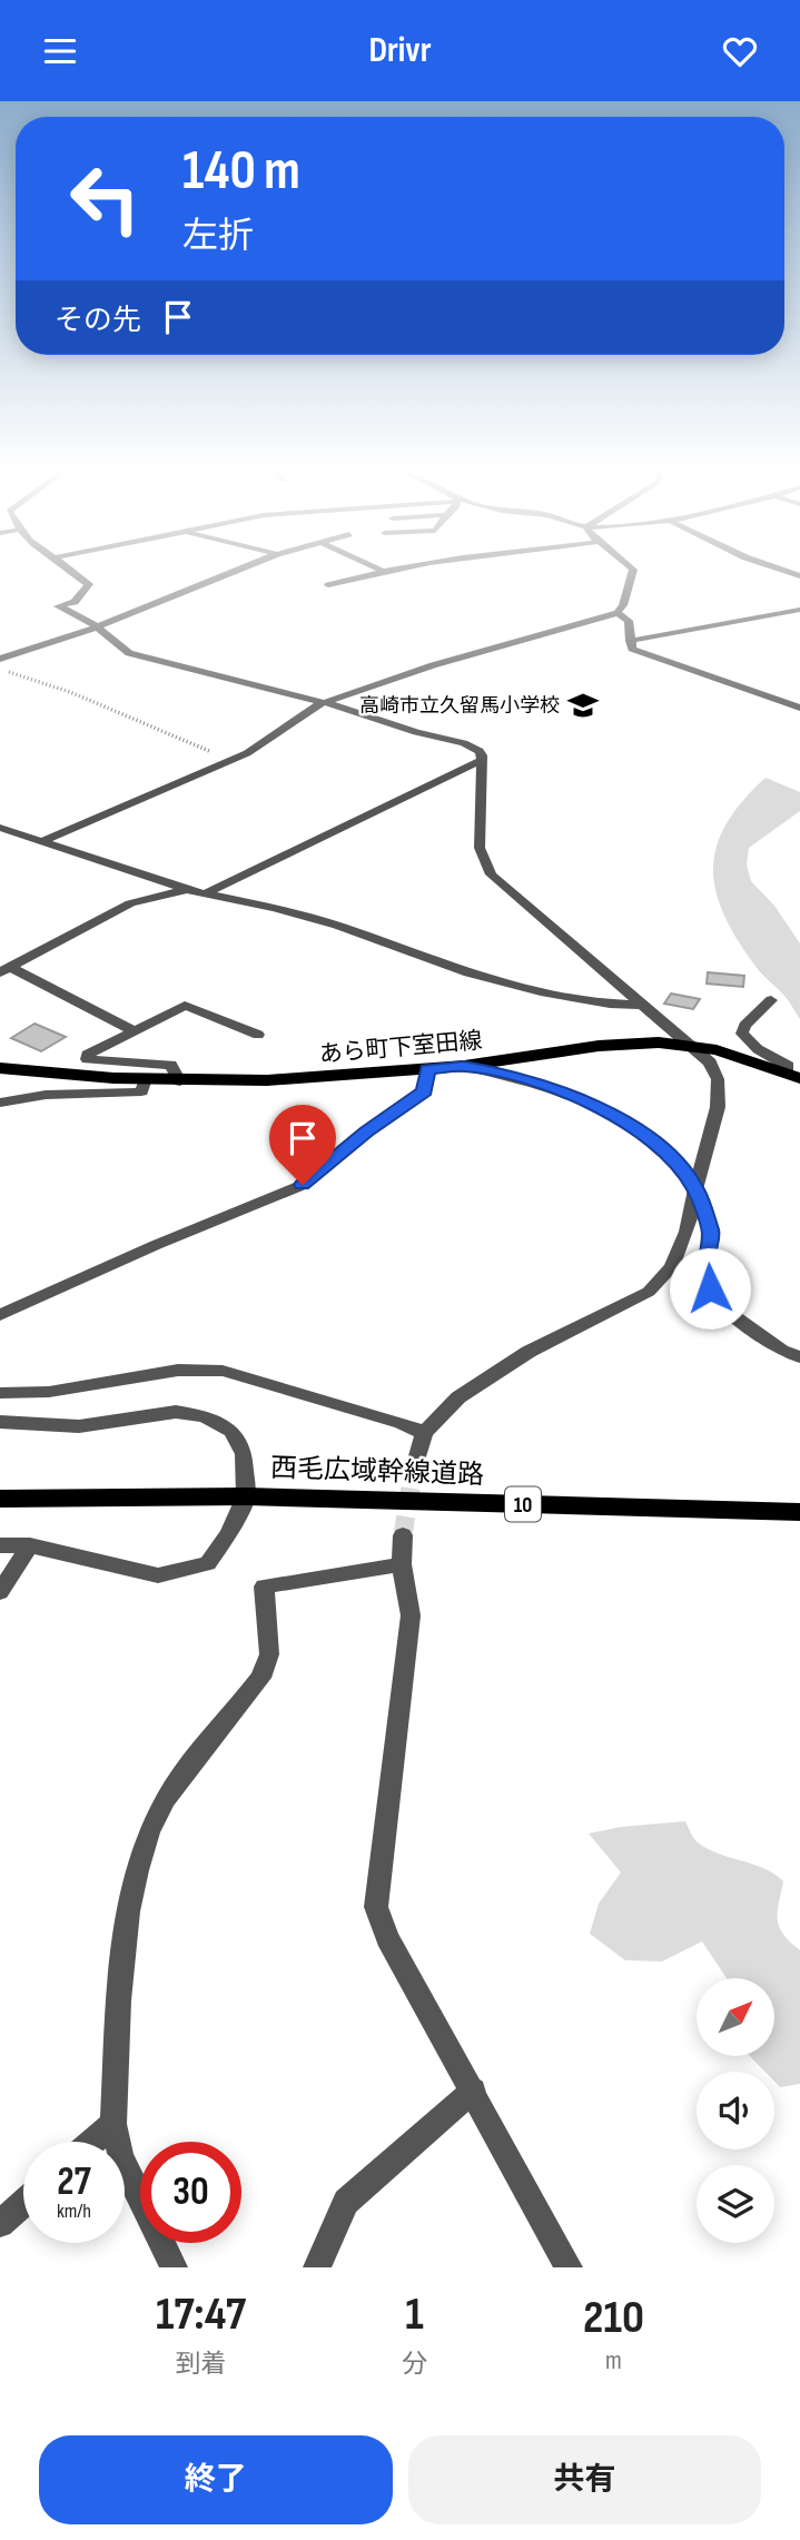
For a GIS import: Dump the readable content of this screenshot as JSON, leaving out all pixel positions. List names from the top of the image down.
{
  "streets": {
    "main road": ["あら町下室田線", "西毛広域幹線道路", "10"]
  },
  "places": {
    "school or university": ["高崎市立久留馬小学校"]
  },
  "north": "top right",
  "page": {
    "header": "Drivr",
    "turn": ["140 m", "左折"],
    "then": "その先",
    "speed": "27 km/h",
    "limit": "30",
    "eta": [
      "17:47",
      "到着",
      "1",
      "分",
      "210",
      "m"
    ],
    "buttons": ["終了", "共有"]
  }
}
